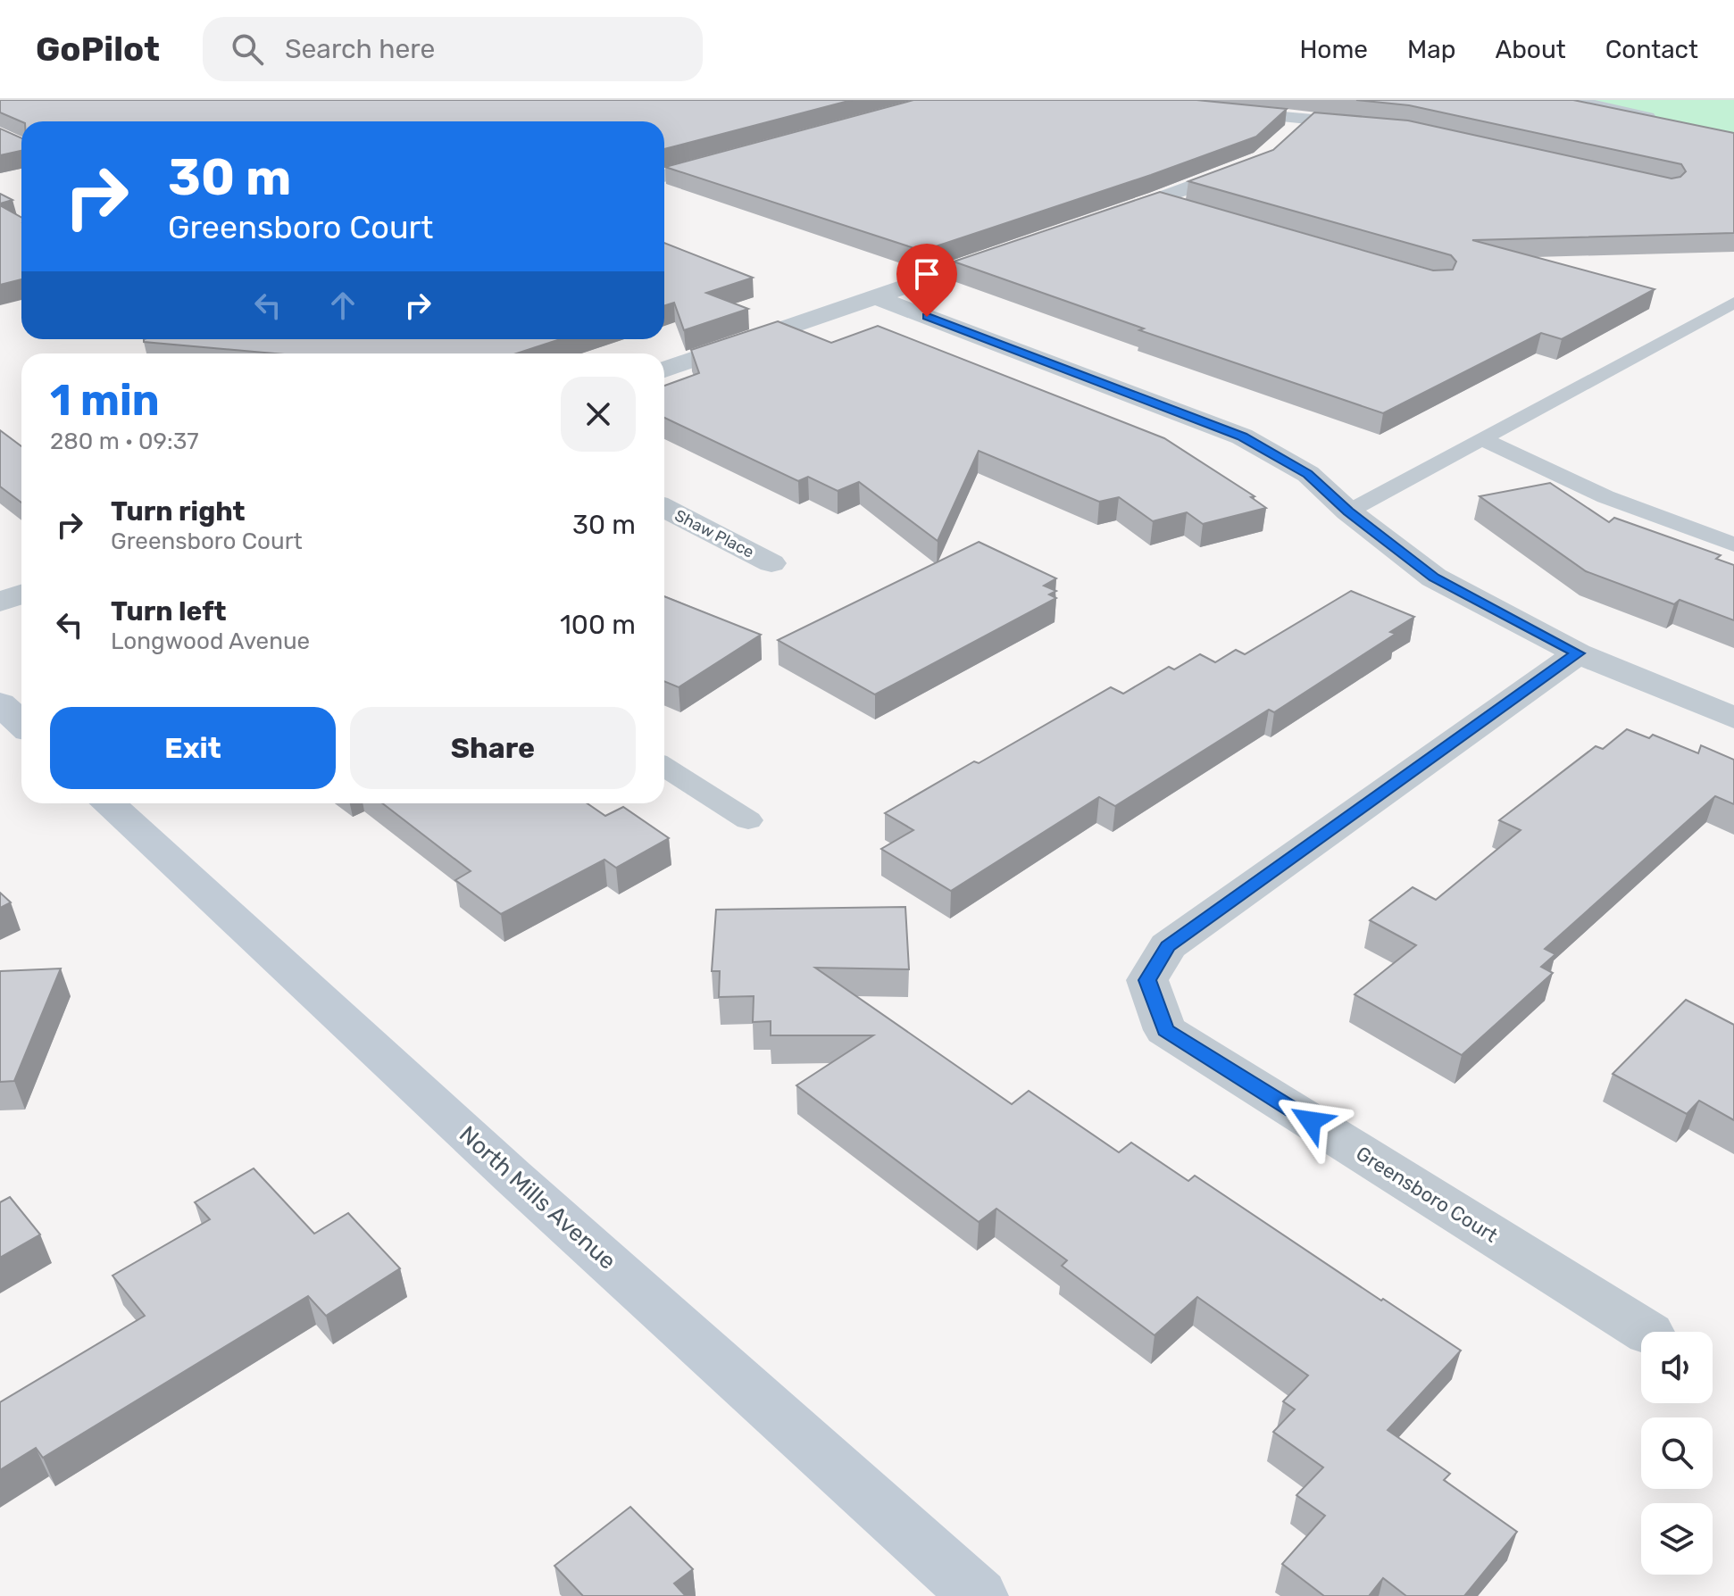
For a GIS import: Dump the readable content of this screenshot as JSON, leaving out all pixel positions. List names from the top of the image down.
{
  "streets": {
    "main road": ["North Mills Avenue"],
    "street": ["Shaw Place", "Greensboro Court"]
  },
  "page": {
    "header": "GoPilot",
    "search": "Search here",
    "nav": [
      "Home",
      "Map",
      "About",
      "Contact"
    ],
    "turn": ["30 m", "Greensboro Court"],
    "heading": ["1 min", "280 m · 09:37"],
    "list": [
      {
        "name": "Turn right",
        "note": "Greensboro Court",
        "value": "30 m"
      },
      {
        "name": "Turn left",
        "note": "Longwood Avenue",
        "value": "100 m"
      }
    ],
    "buttons": ["Exit", "Share"]
  }
}
